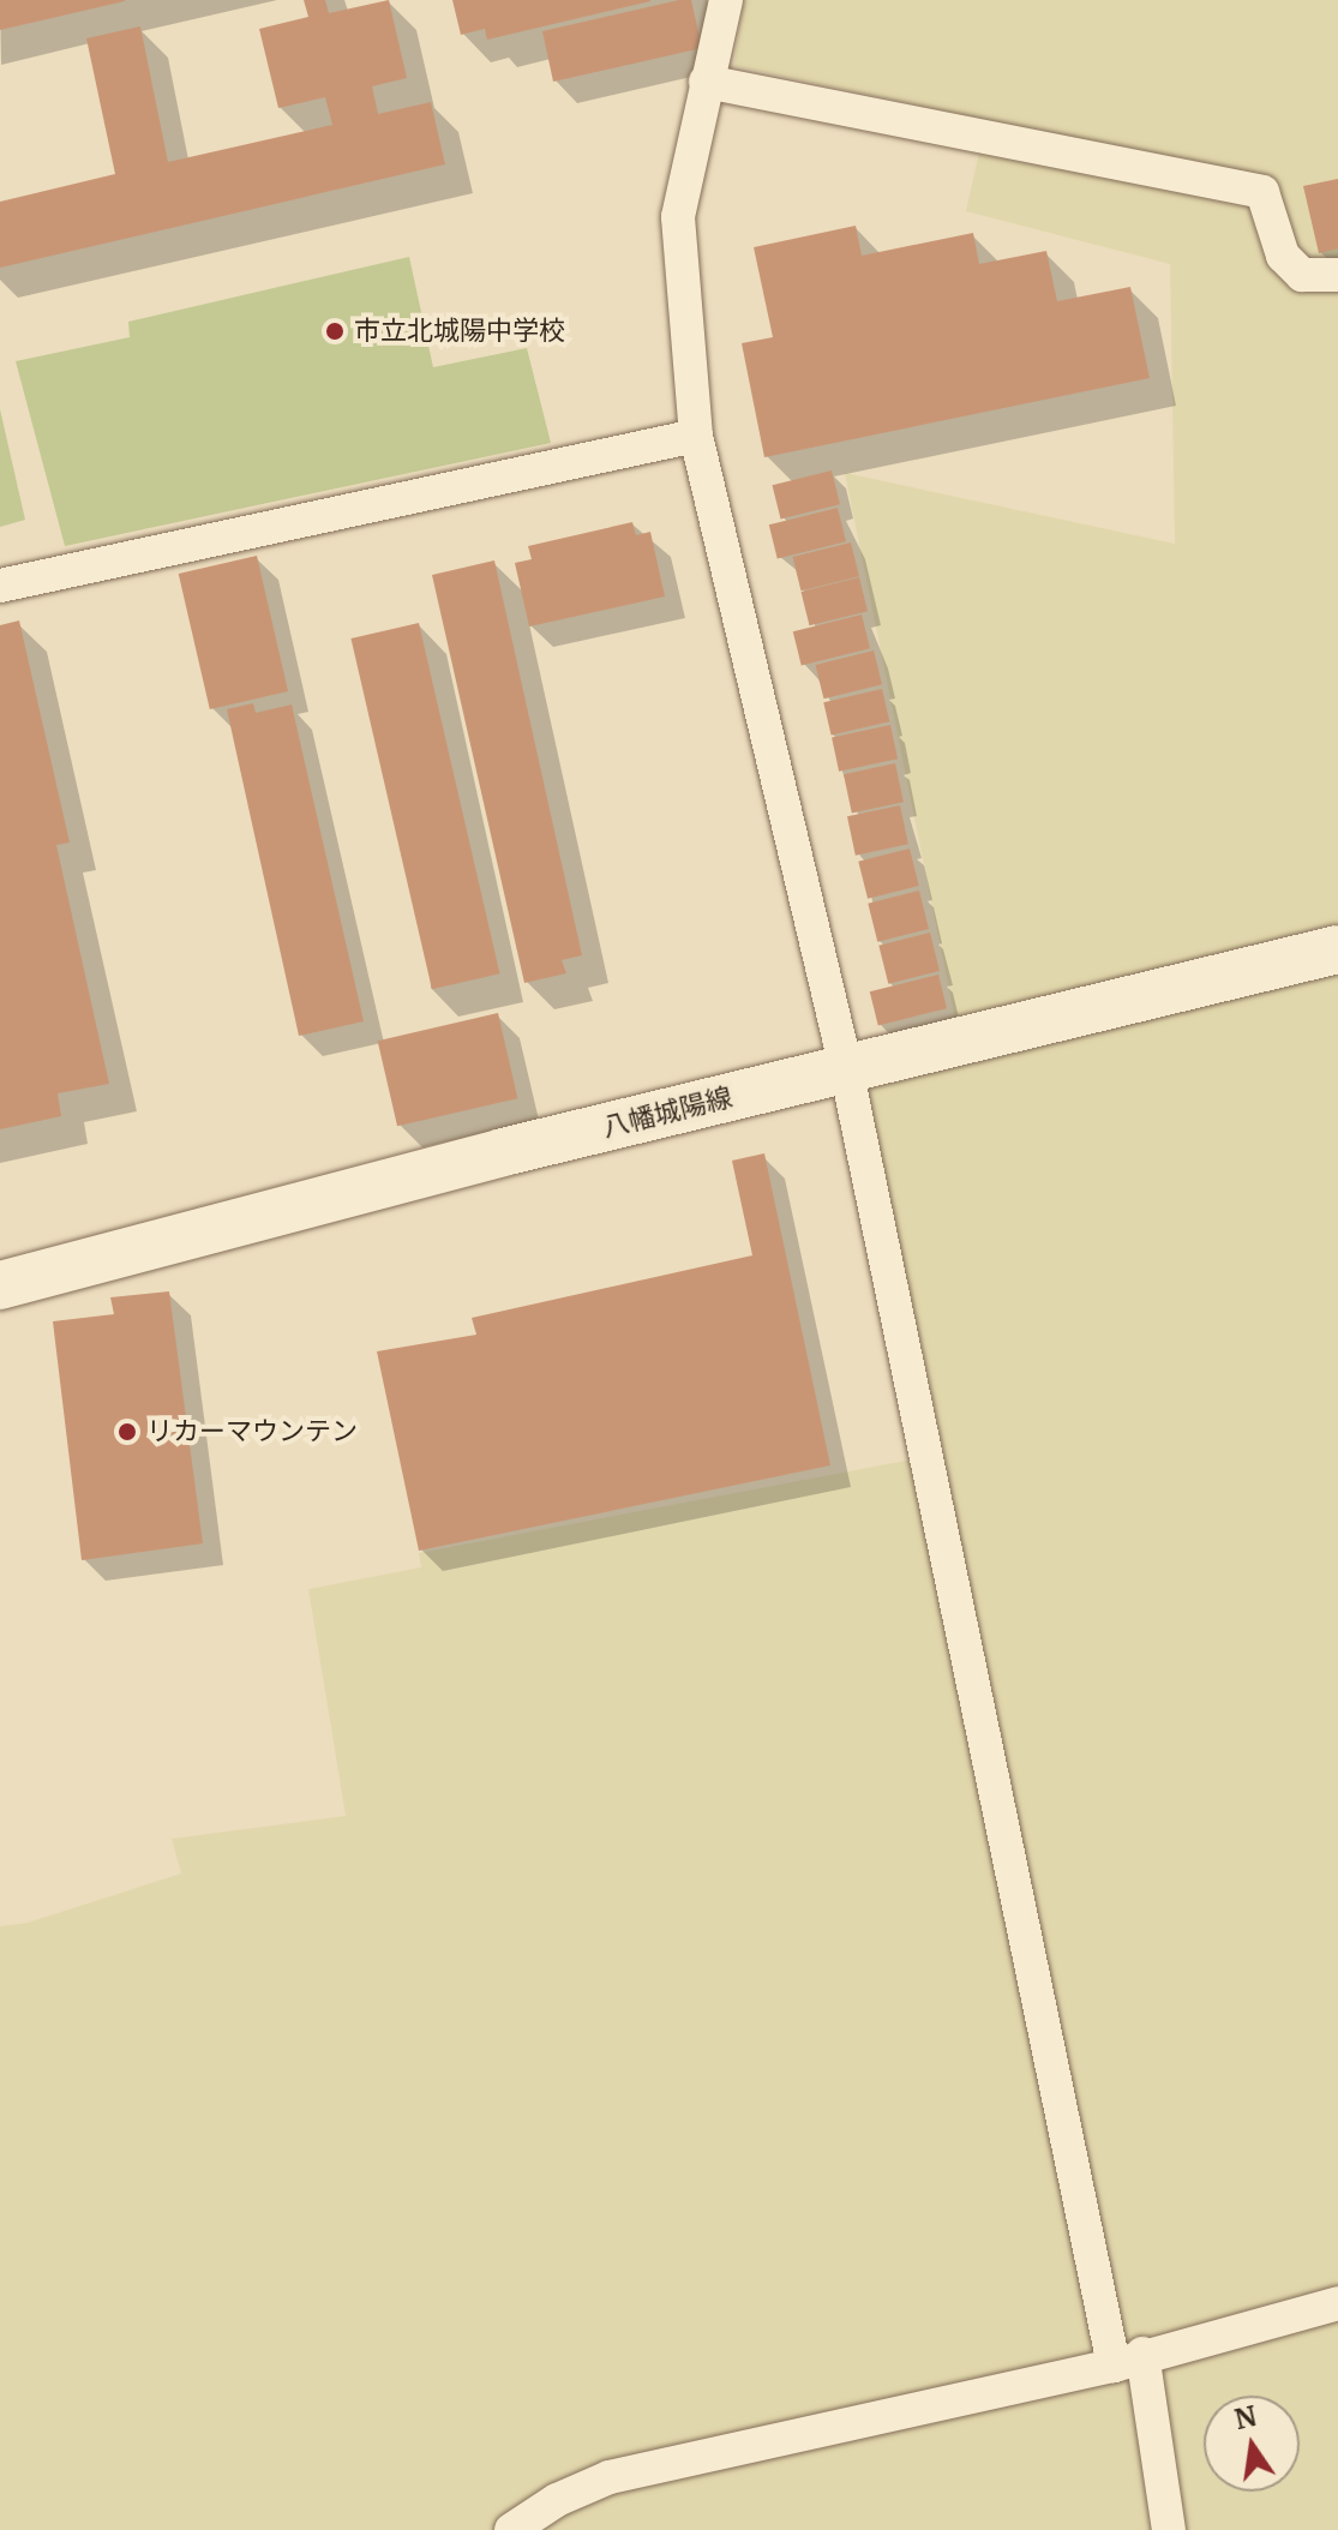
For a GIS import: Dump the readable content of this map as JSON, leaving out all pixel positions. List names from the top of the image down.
{
  "streets": {
    "main road": ["八幡城陽線"]
  },
  "places": ["市立北城陽中学校", "リカーマウンテン"],
  "north": "top"
}
